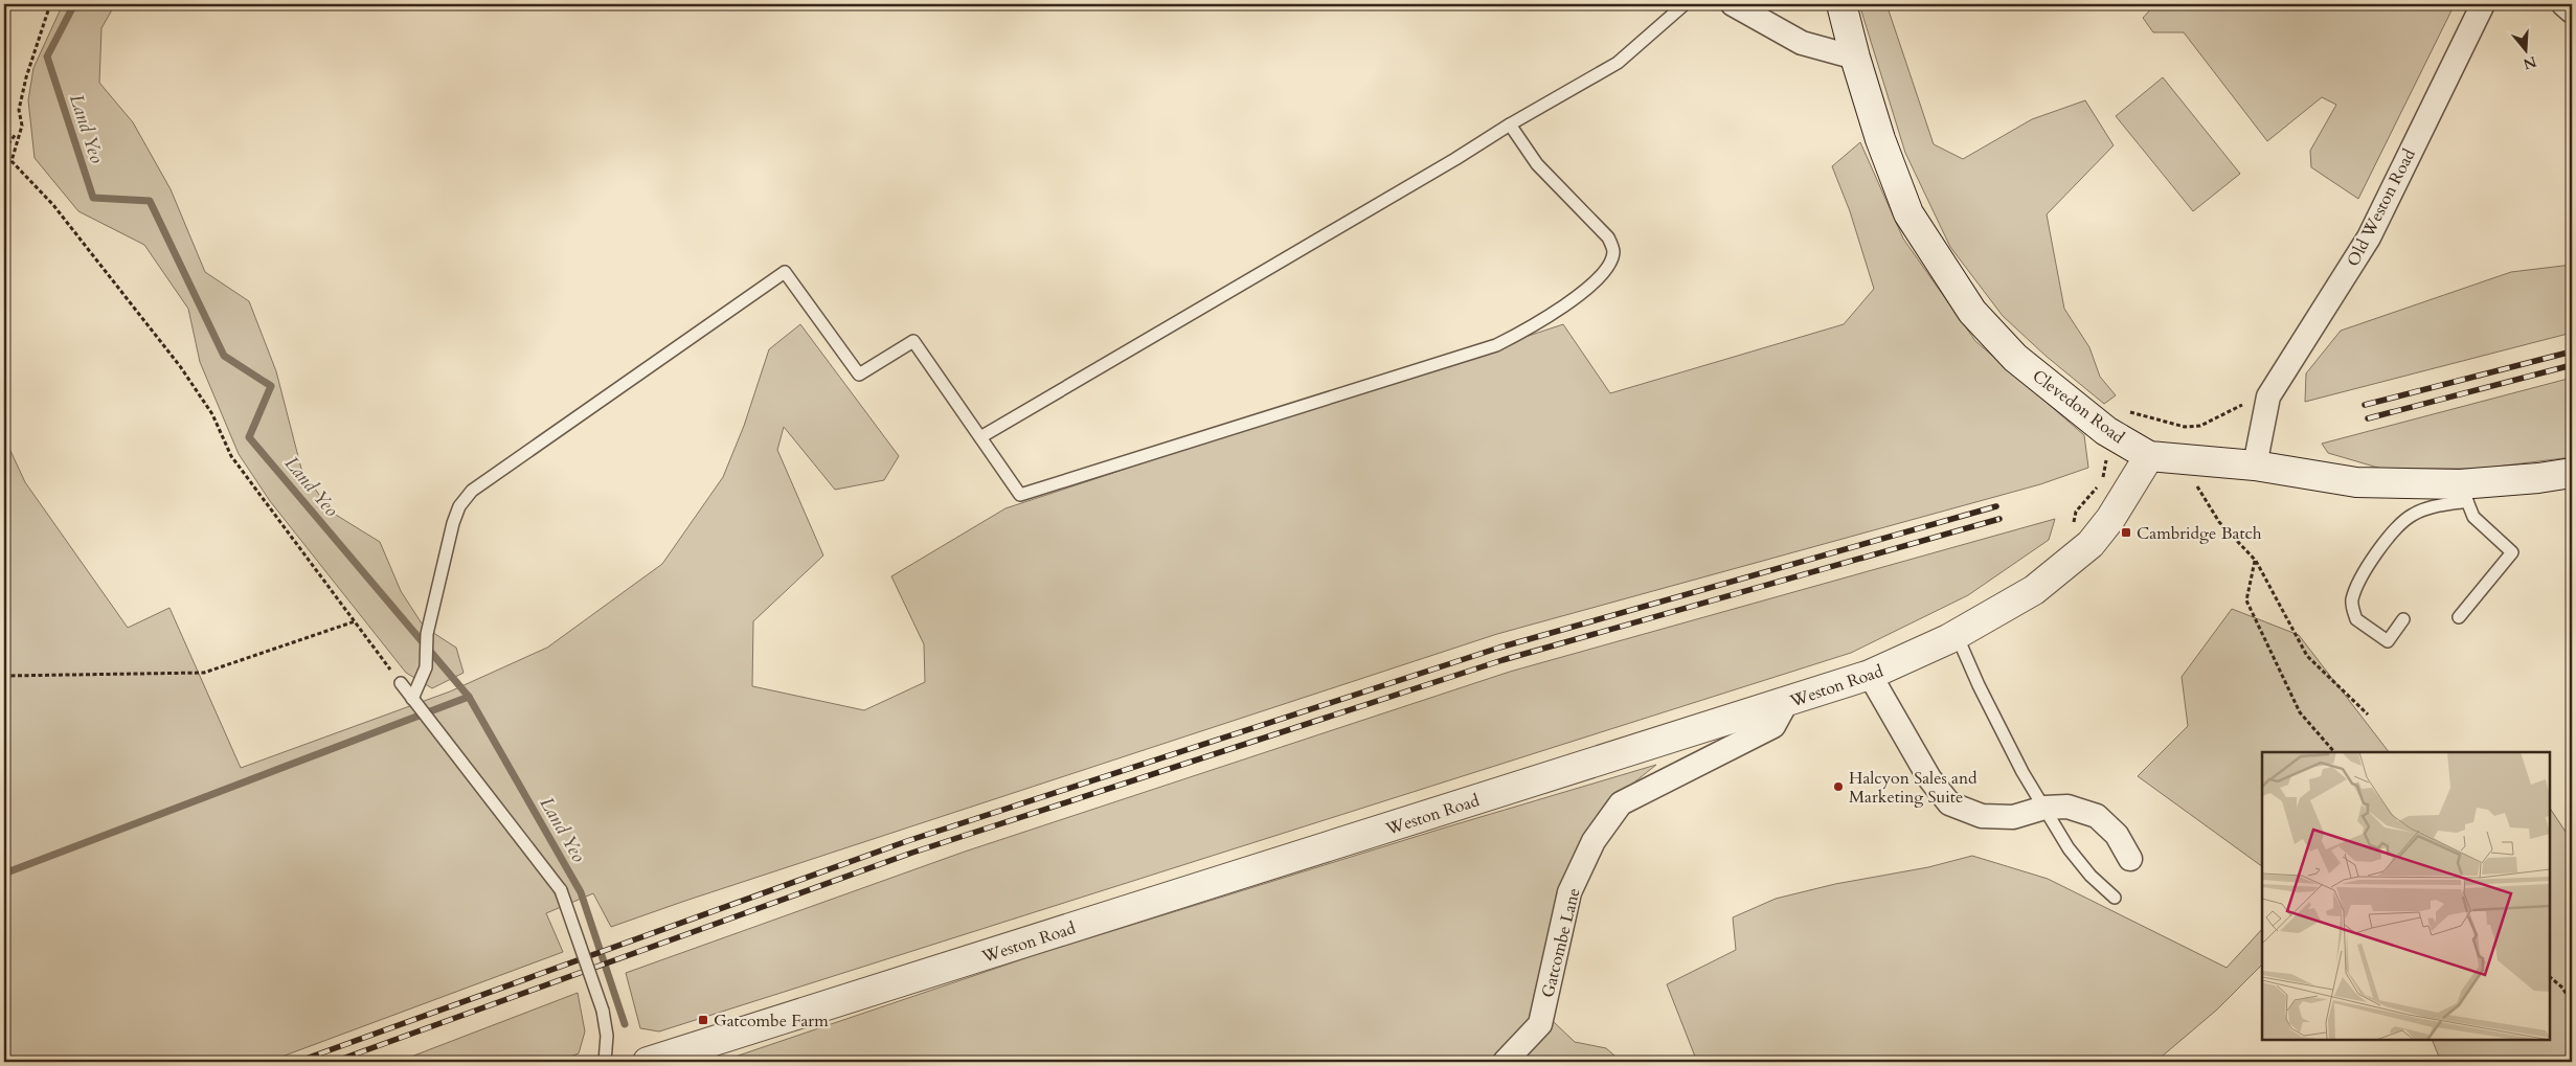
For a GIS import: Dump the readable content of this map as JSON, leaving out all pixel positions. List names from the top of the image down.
{
  "streets": {
    "street": [
      "Old Weston Road",
      "Clevedon Road",
      "Weston Road",
      "Gatcombe Lane"
    ]
  },
  "crossings": [
    ["Old Weston Road", "Clevedon Road"],
    ["Clevedon Road", "Weston Road"],
    ["Weston Road", "Gatcombe Lane"]
  ],
  "water": ["Land Yeo"],
  "places": {
    "transit": ["Cambridge Batch", "Gatcombe Farm"],
    "other": ["Halcyon Sales and Marketing Suite"]
  },
  "north": "bottom"
}
